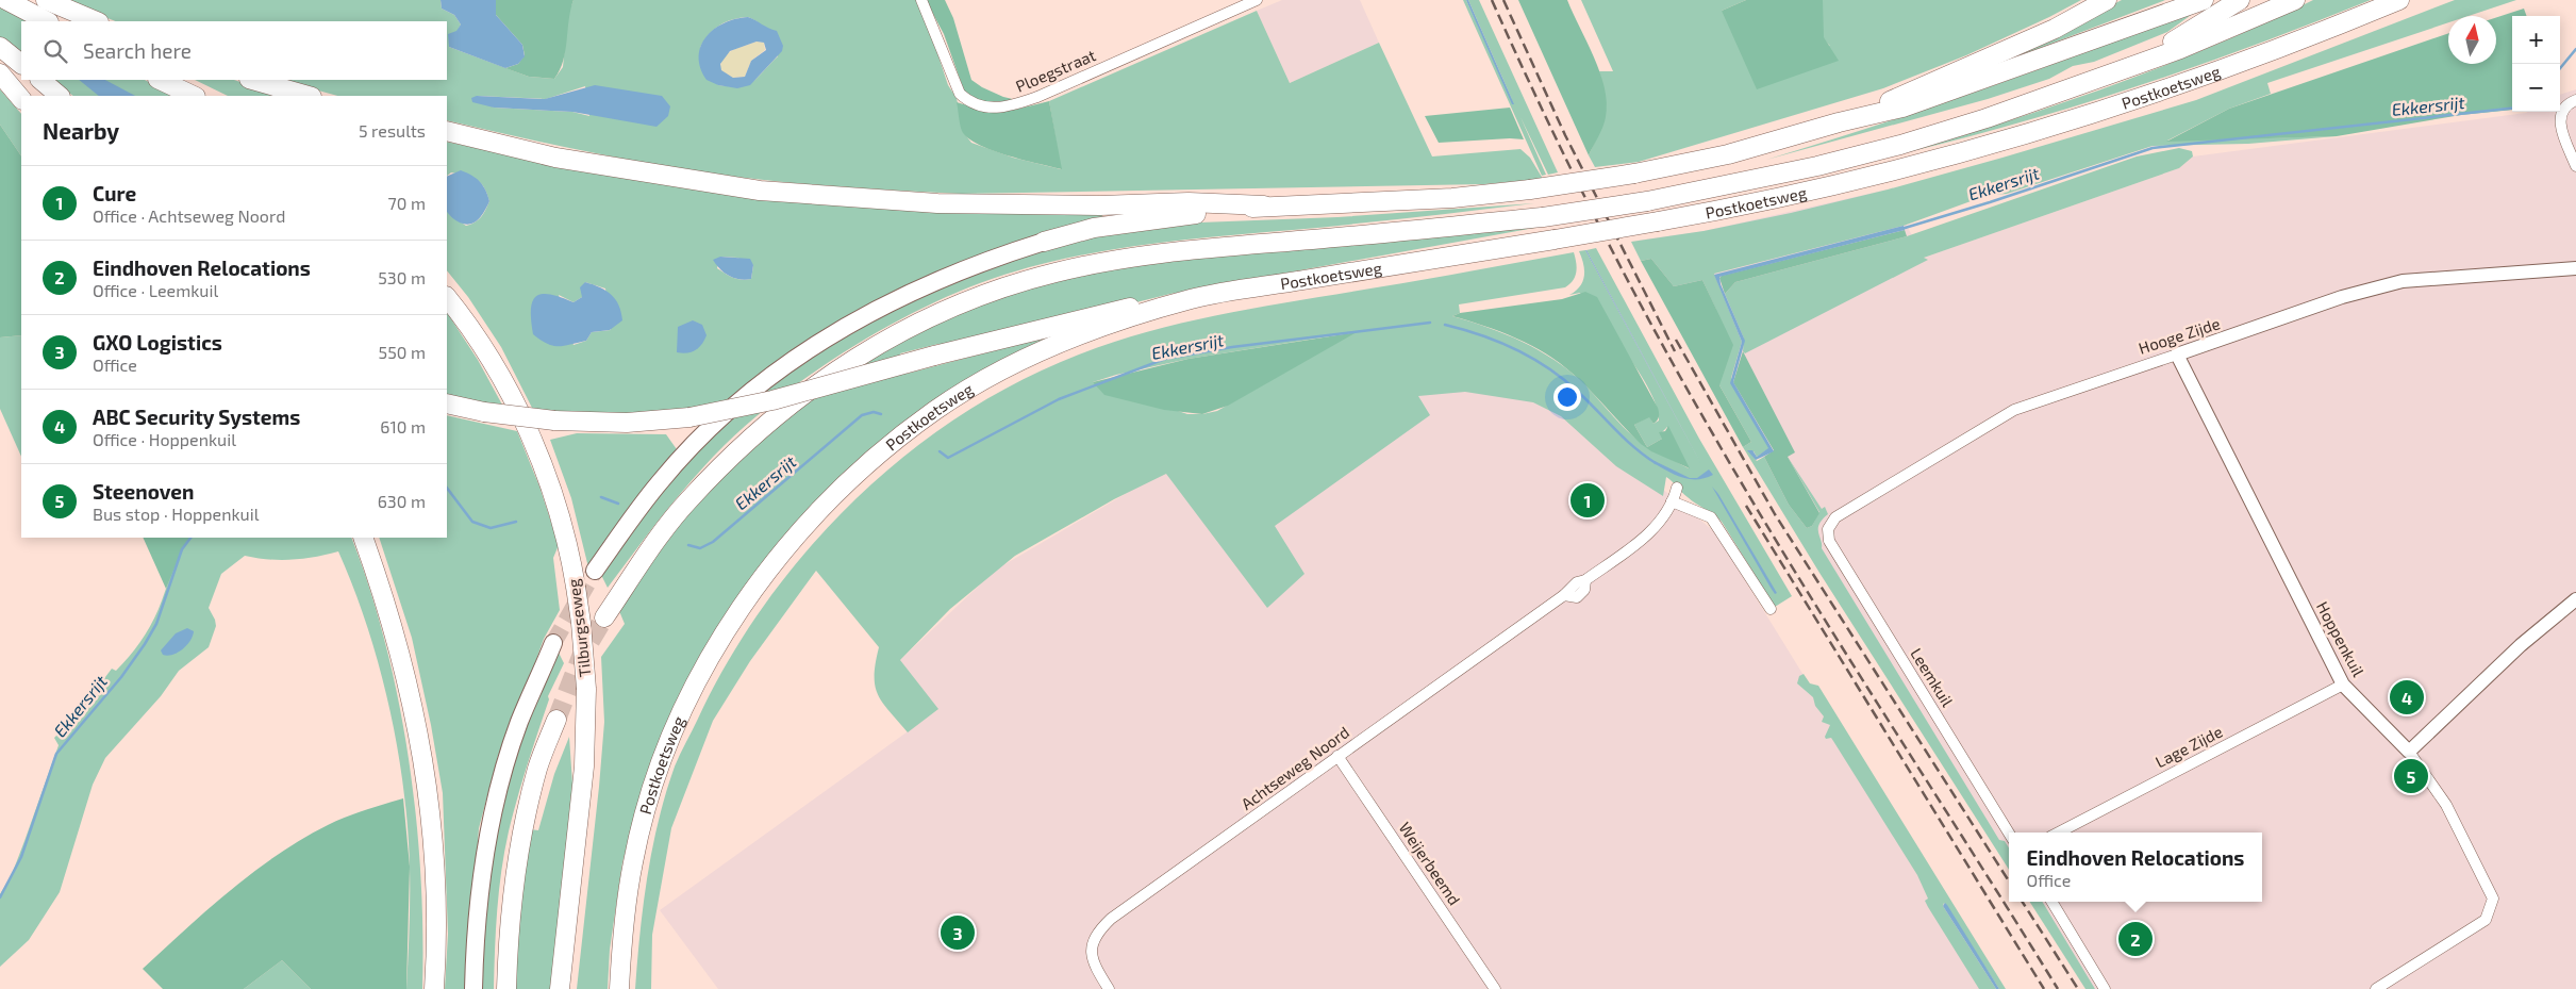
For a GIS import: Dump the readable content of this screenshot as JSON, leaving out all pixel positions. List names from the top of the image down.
{
  "streets": {
    "highway": ["Postkoetsweg", "Tilburgseweg"],
    "street": [
      "Ploegstraat",
      "Hooge Zijde",
      "Hoppenkuil",
      "Leemkuil",
      "Lage Zijde",
      "Achtseweg Noord",
      "Weijerbeemd"
    ]
  },
  "crossings": [
    ["Hooge Zijde", "Hoppenkuil"],
    ["Hooge Zijde", "Leemkuil"],
    ["Hoppenkuil", "Lage Zijde"],
    ["Achtseweg Noord", "Weijerbeemd"]
  ],
  "water": ["Ekkersrijt"],
  "north": "top",
  "page": {
    "map_buttons": ["+", "−"],
    "search": "Search here",
    "heading": ["Nearby", "5 results"],
    "list": [
      {
        "mark": "1",
        "name": "Cure",
        "note": "Office · Achtseweg Noord",
        "value": "70 m"
      },
      {
        "mark": "2",
        "name": "Eindhoven Relocations",
        "note": "Office · Leemkuil",
        "value": "530 m"
      },
      {
        "mark": "3",
        "name": "GXO Logistics",
        "note": "Office",
        "value": "550 m"
      },
      {
        "mark": "4",
        "name": "ABC Security Systems",
        "note": "Office · Hoppenkuil",
        "value": "610 m"
      },
      {
        "mark": "5",
        "name": "Steenoven",
        "note": "Bus stop · Hoppenkuil",
        "value": "630 m"
      }
    ],
    "pins": [
      "1",
      "4",
      "5",
      "3",
      "2"
    ],
    "popup": ["Eindhoven Relocations", "Office"]
  }
}
